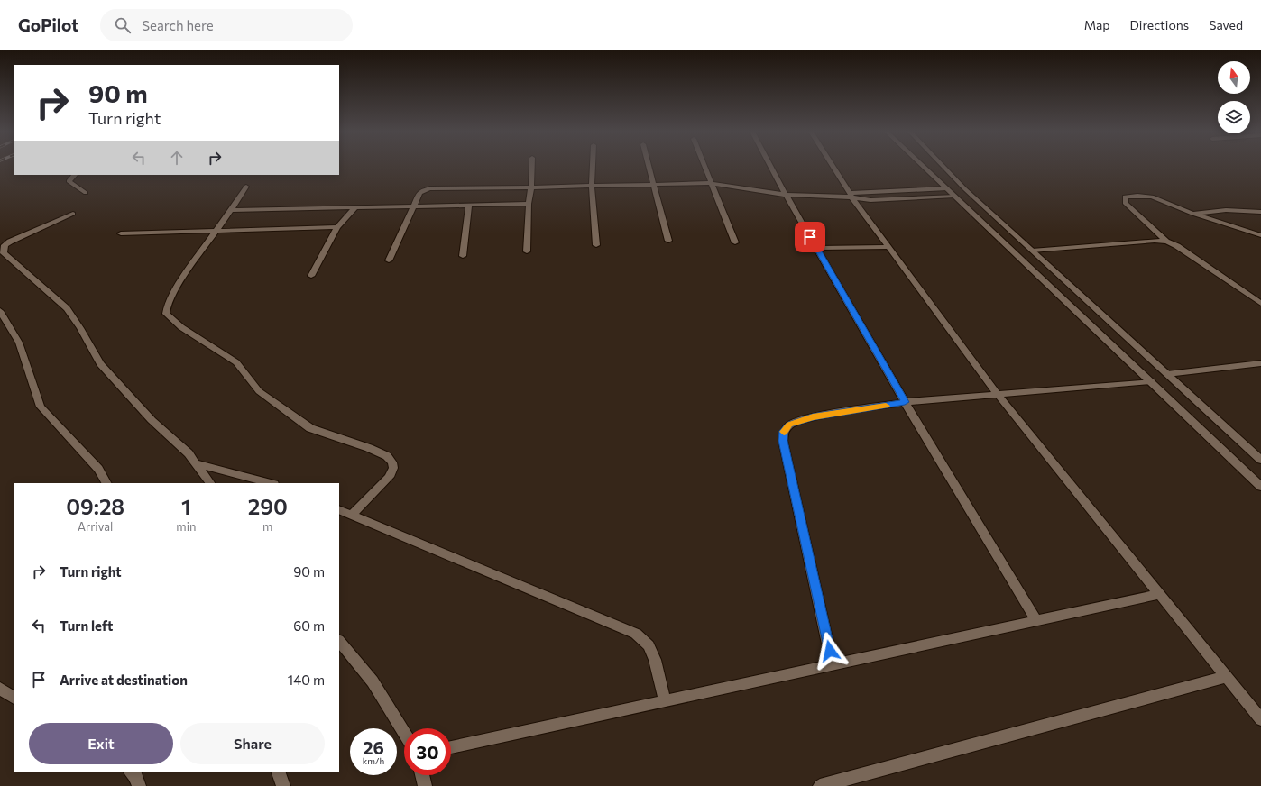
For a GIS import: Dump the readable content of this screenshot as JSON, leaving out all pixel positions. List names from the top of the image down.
{
  "north": "top",
  "page": {
    "header": "GoPilot",
    "search": "Search here",
    "nav": ["Map", "Directions", "Saved"],
    "turn": ["90 m", "Turn right"],
    "eta": [
      "09:28",
      "Arrival",
      "1",
      "min",
      "290",
      "m"
    ],
    "list": [
      {
        "name": "Turn right",
        "value": "90 m"
      },
      {
        "name": "Turn left",
        "value": "60 m"
      },
      {
        "name": "Arrive at destination",
        "value": "140 m"
      }
    ],
    "buttons": ["Exit", "Share"],
    "speed": "26 km/h",
    "limit": "30"
  }
}
